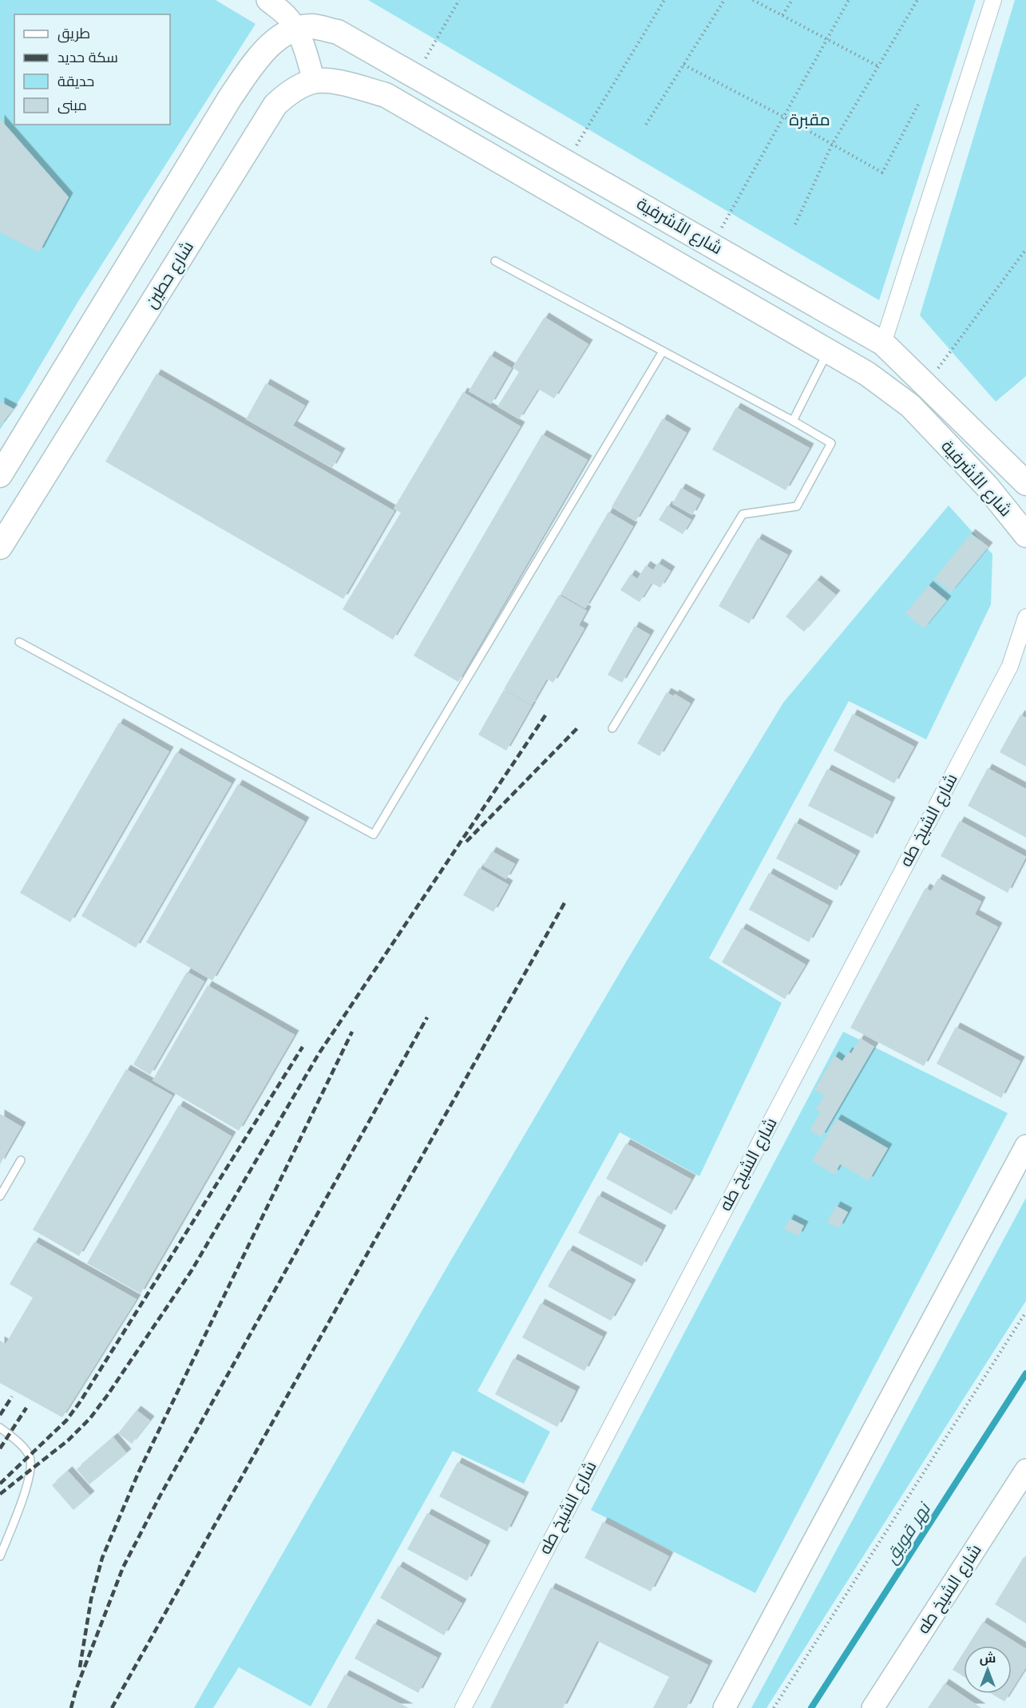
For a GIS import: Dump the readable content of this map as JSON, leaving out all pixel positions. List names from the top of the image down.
{
  "streets": {
    "main road": ["شارع الأشرفية", "شارع حطين", "شارع الشيخ طه"]
  },
  "crossings": [
    ["شارع الأشرفية", "شارع حطين"]
  ],
  "water": ["نهر قويق"],
  "parks": ["مقبرة"],
  "legend": [
    "طريق",
    "سكة حديد",
    "حديقة",
    "مبنى"
  ],
  "north": "top"
}
